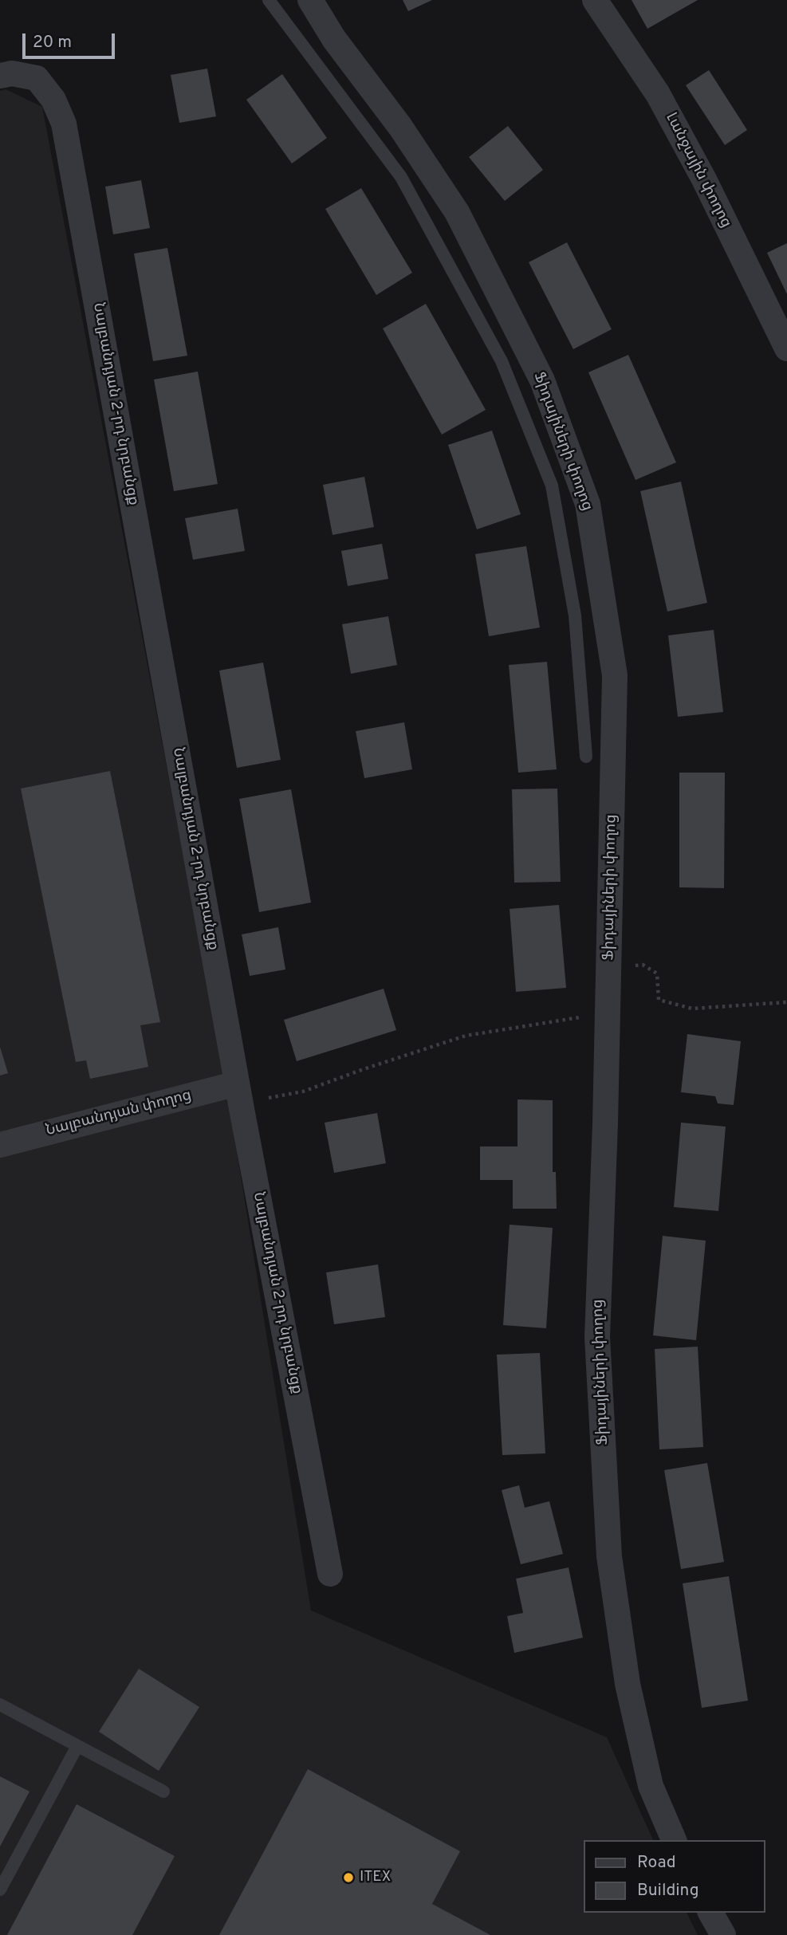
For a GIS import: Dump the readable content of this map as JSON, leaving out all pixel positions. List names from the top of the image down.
{
  "streets": {
    "street": [
      "Լանջային փողոց",
      "Նալբանդյան 2-րդ նրբանցք",
      "Ֆիդայիների փողոց",
      "Նալբանդյան փողոց"
    ]
  },
  "crossings": [
    ["Նալբանդյան 2-րդ նրբանցք", "Նալբանդյան փողոց"]
  ],
  "places": ["ITEX"],
  "legend": ["Road", "Building"],
  "scale_bar": "20 m"
}
